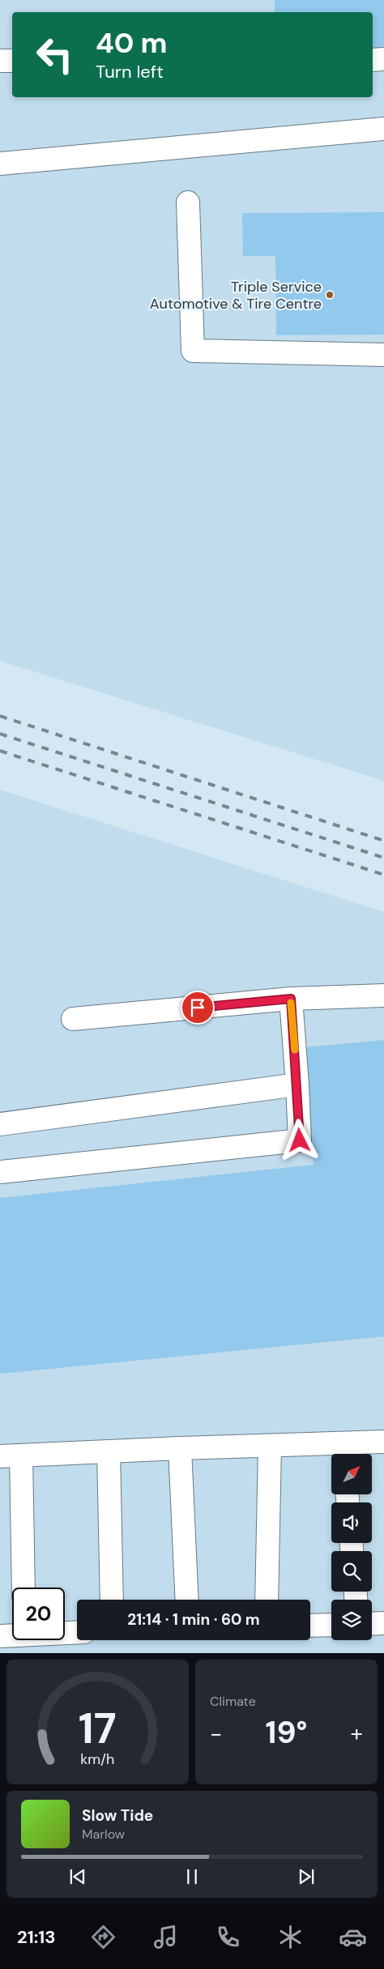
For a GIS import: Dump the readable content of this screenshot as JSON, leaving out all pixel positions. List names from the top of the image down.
{
  "places": ["Triple Service Automotive & Tire Centre"],
  "north": "top right",
  "page": {
    "turn": ["40 m", "Turn left"],
    "limit": "20",
    "trip": "21:14 · 1 min · 60 m",
    "tile": "Climate",
    "heat": ["−", "19°", "+"],
    "song": ["Slow Tide", "Marlow"],
    "tabs": "21:13",
    "gauge": ["17", "km/h"]
  }
}
